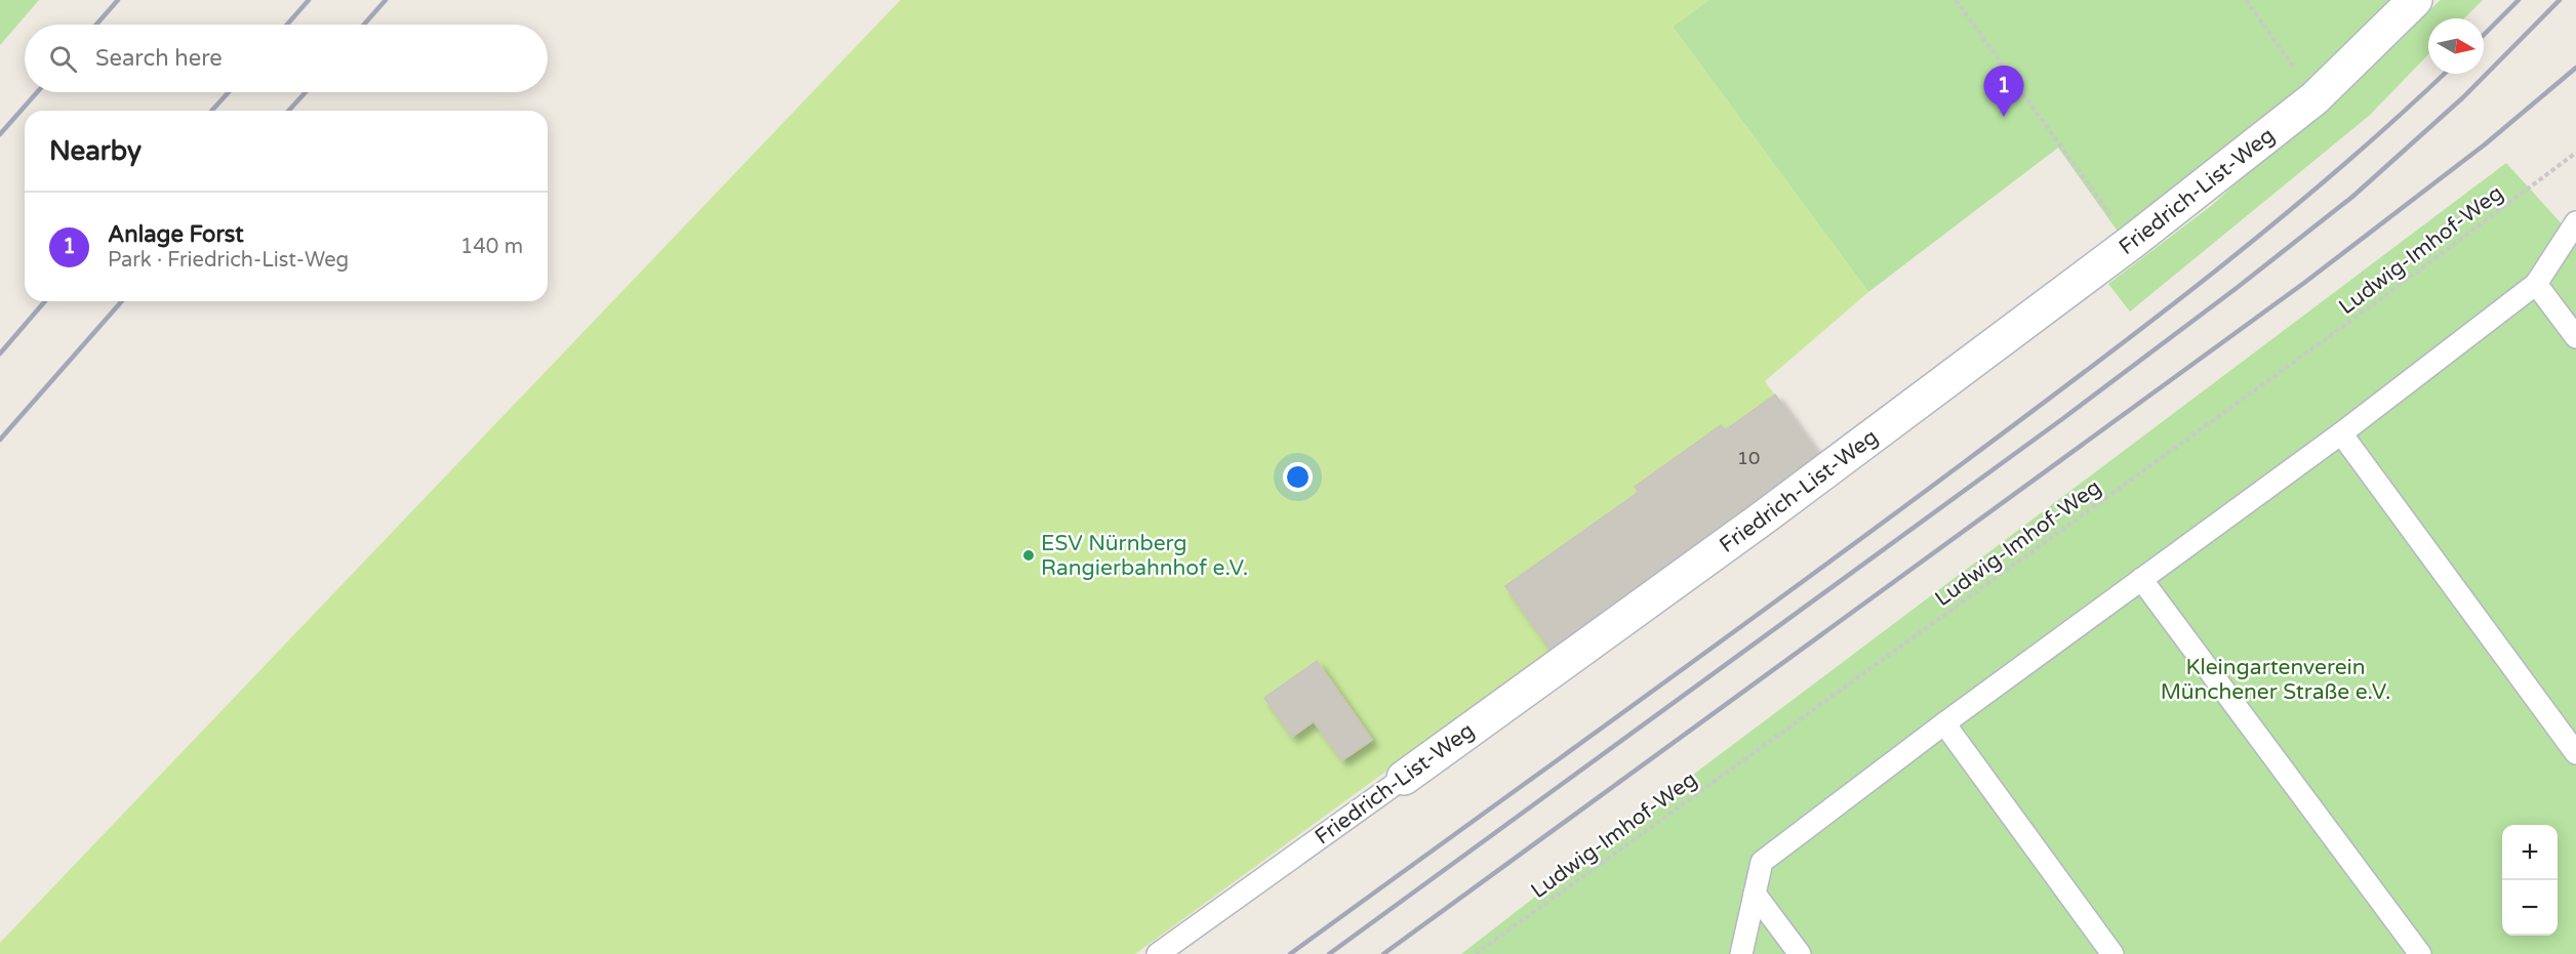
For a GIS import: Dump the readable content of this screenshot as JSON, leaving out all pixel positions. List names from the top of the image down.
{
  "streets": {
    "street": ["Friedrich-List-Weg"],
    "path": ["Ludwig-Imhof-Weg"]
  },
  "parks": ["Kleingartenverein Münchener Straße e.V."],
  "places": ["ESV Nürnberg Rangierbahnhof e.V."],
  "house_numbers": ["10"],
  "north": "right",
  "page": {
    "search": "Search here",
    "pins": "1",
    "heading": "Nearby",
    "list": [
      {
        "mark": "1",
        "name": "Anlage Forst",
        "note": "Park · Friedrich-List-Weg",
        "value": "140 m"
      }
    ],
    "map_buttons": ["+", "−"]
  }
}
